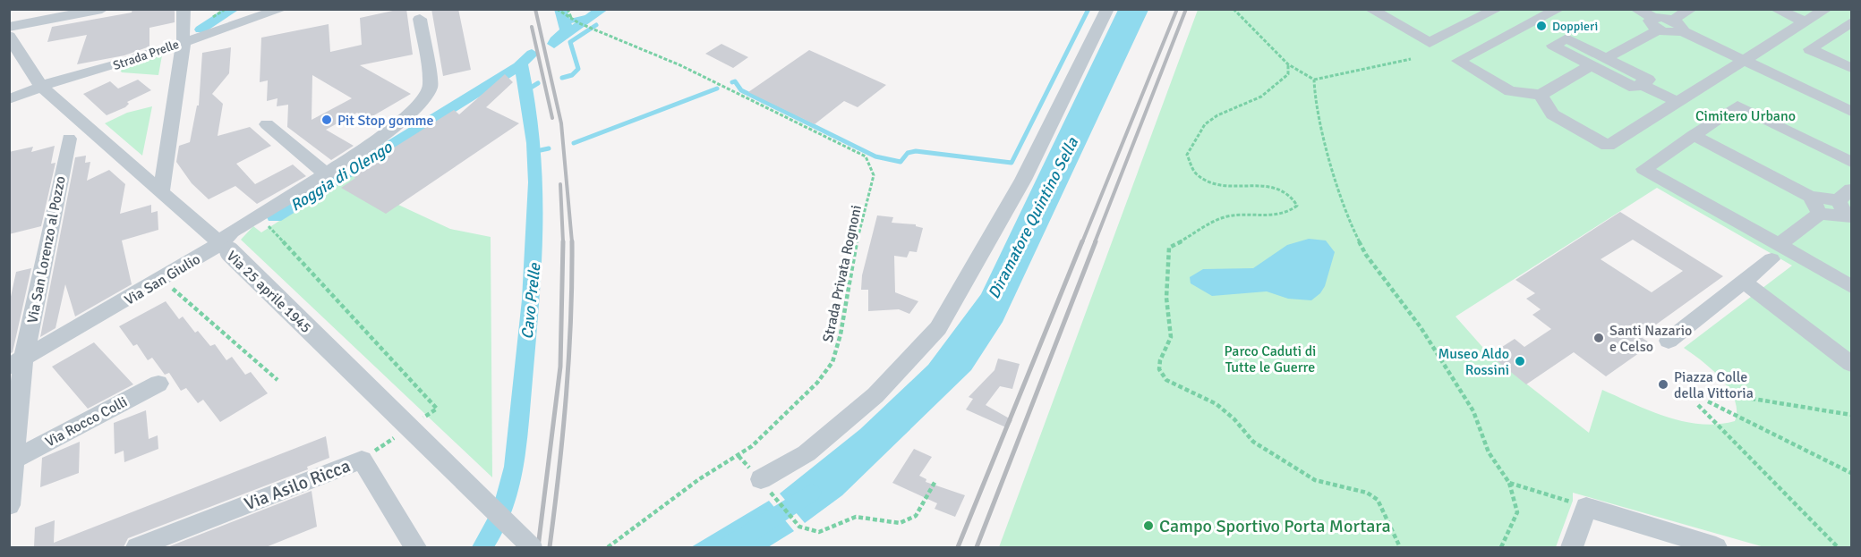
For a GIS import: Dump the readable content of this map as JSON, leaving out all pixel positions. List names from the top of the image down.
{
  "streets": {
    "street": [
      "Strada Prelle",
      "Via San Lorenzo al Pozzo",
      "Via San Giulio",
      "Via 25 aprile 1945",
      "Via Rocco Colli",
      "Via Asilo Ricca"
    ],
    "path": ["Strada Privata Rognoni"]
  },
  "crossings": [
    ["Strada Prelle", "Via 25 aprile 1945"],
    ["Via San Lorenzo al Pozzo", "Via San Giulio"],
    ["Via San Lorenzo al Pozzo", "Via Rocco Colli"],
    ["Via San Giulio", "Via 25 aprile 1945"]
  ],
  "water": ["Roggia di Olengo", "Diramatore Quintino Sella", "Cavo Prelle"],
  "parks": ["Cimitero Urbano", "Parco Caduti di Tutte le Guerre"],
  "places": [
    "Doppieri",
    "Pit Stop gomme",
    "Santi Nazario e Celso",
    "Museo Aldo Rossini",
    "Piazza Colle della Vittoria",
    "Campo Sportivo Porta Mortara"
  ]
}
